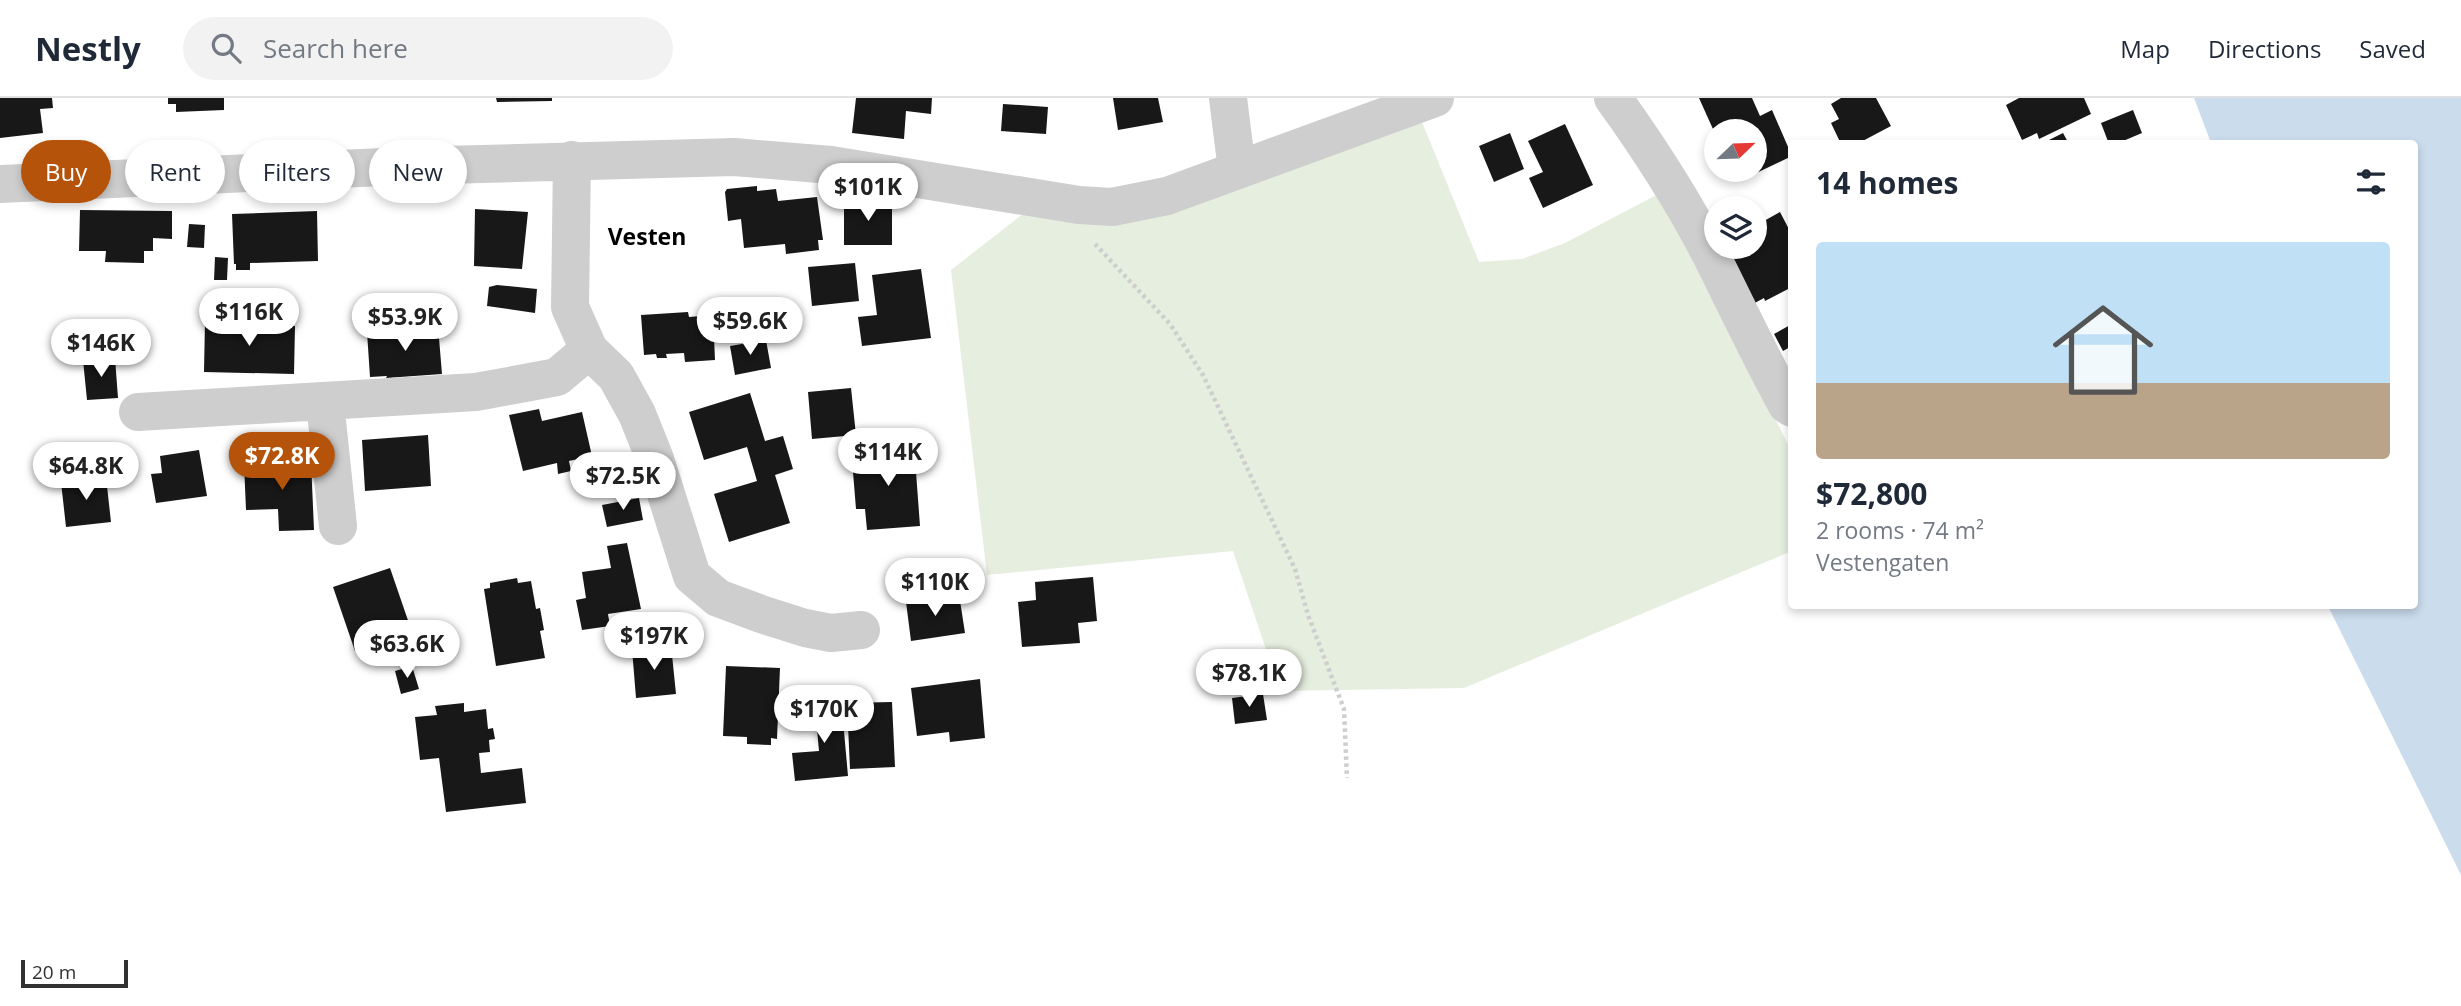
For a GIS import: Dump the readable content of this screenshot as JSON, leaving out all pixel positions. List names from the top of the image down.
{
  "districts": ["Vesten"],
  "scale_bar": "20 m",
  "north": "top right",
  "page": {
    "header": "Nestly",
    "search": "Search here",
    "nav": ["Map", "Directions", "Saved"],
    "chip": [
      "Buy",
      "Rent",
      "Filters",
      "New"
    ],
    "heading": "14 homes",
    "price": [
      "$101K",
      "$116K",
      "$53.9K",
      "$59.6K",
      "$146K",
      "$114K",
      "$72.8K",
      "$64.8K",
      "$72.5K",
      "$110K",
      "$197K",
      "$63.6K",
      "$78.1K",
      "$170K"
    ],
    "list": [
      {
        "name": "$72,800",
        "note": "2 rooms · 74 m² · Vestengaten"
      }
    ],
    "scale": "20 m"
  }
}
